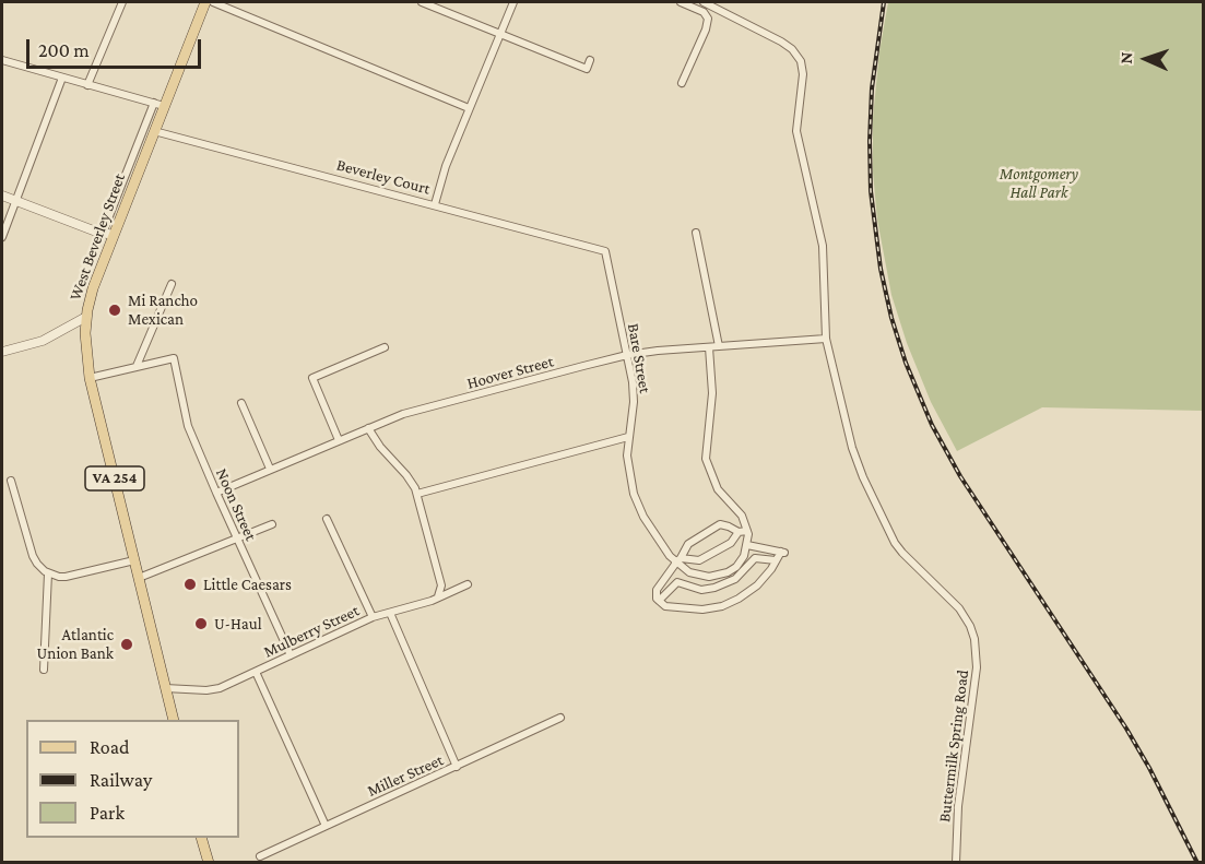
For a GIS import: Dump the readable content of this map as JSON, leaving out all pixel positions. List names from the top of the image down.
{
  "streets": {
    "main road": ["West Beverley Street", "VA 254"],
    "street": [
      "Beverley Court",
      "Bare Street",
      "Hoover Street",
      "Noon Street",
      "Mulberry Street",
      "Buttermilk Spring Road",
      "Miller Street"
    ]
  },
  "crossings": [
    ["Beverley Court", "West Beverley Street"],
    ["Beverley Court", "Bare Street"],
    ["West Beverley Street", "Mulberry Street"],
    ["Bare Street", "Hoover Street"],
    ["Hoover Street", "Noon Street"],
    ["Hoover Street", "Buttermilk Spring Road"],
    ["Noon Street", "Mulberry Street"]
  ],
  "parks": ["Montgomery Hall Park"],
  "places": [
    "Mi Rancho Mexican",
    "Little Caesars",
    "U-Haul",
    "Atlantic Union Bank"
  ],
  "legend": ["Road", "Railway", "Park"],
  "scale_bar": "200 m",
  "north": "left"
}
